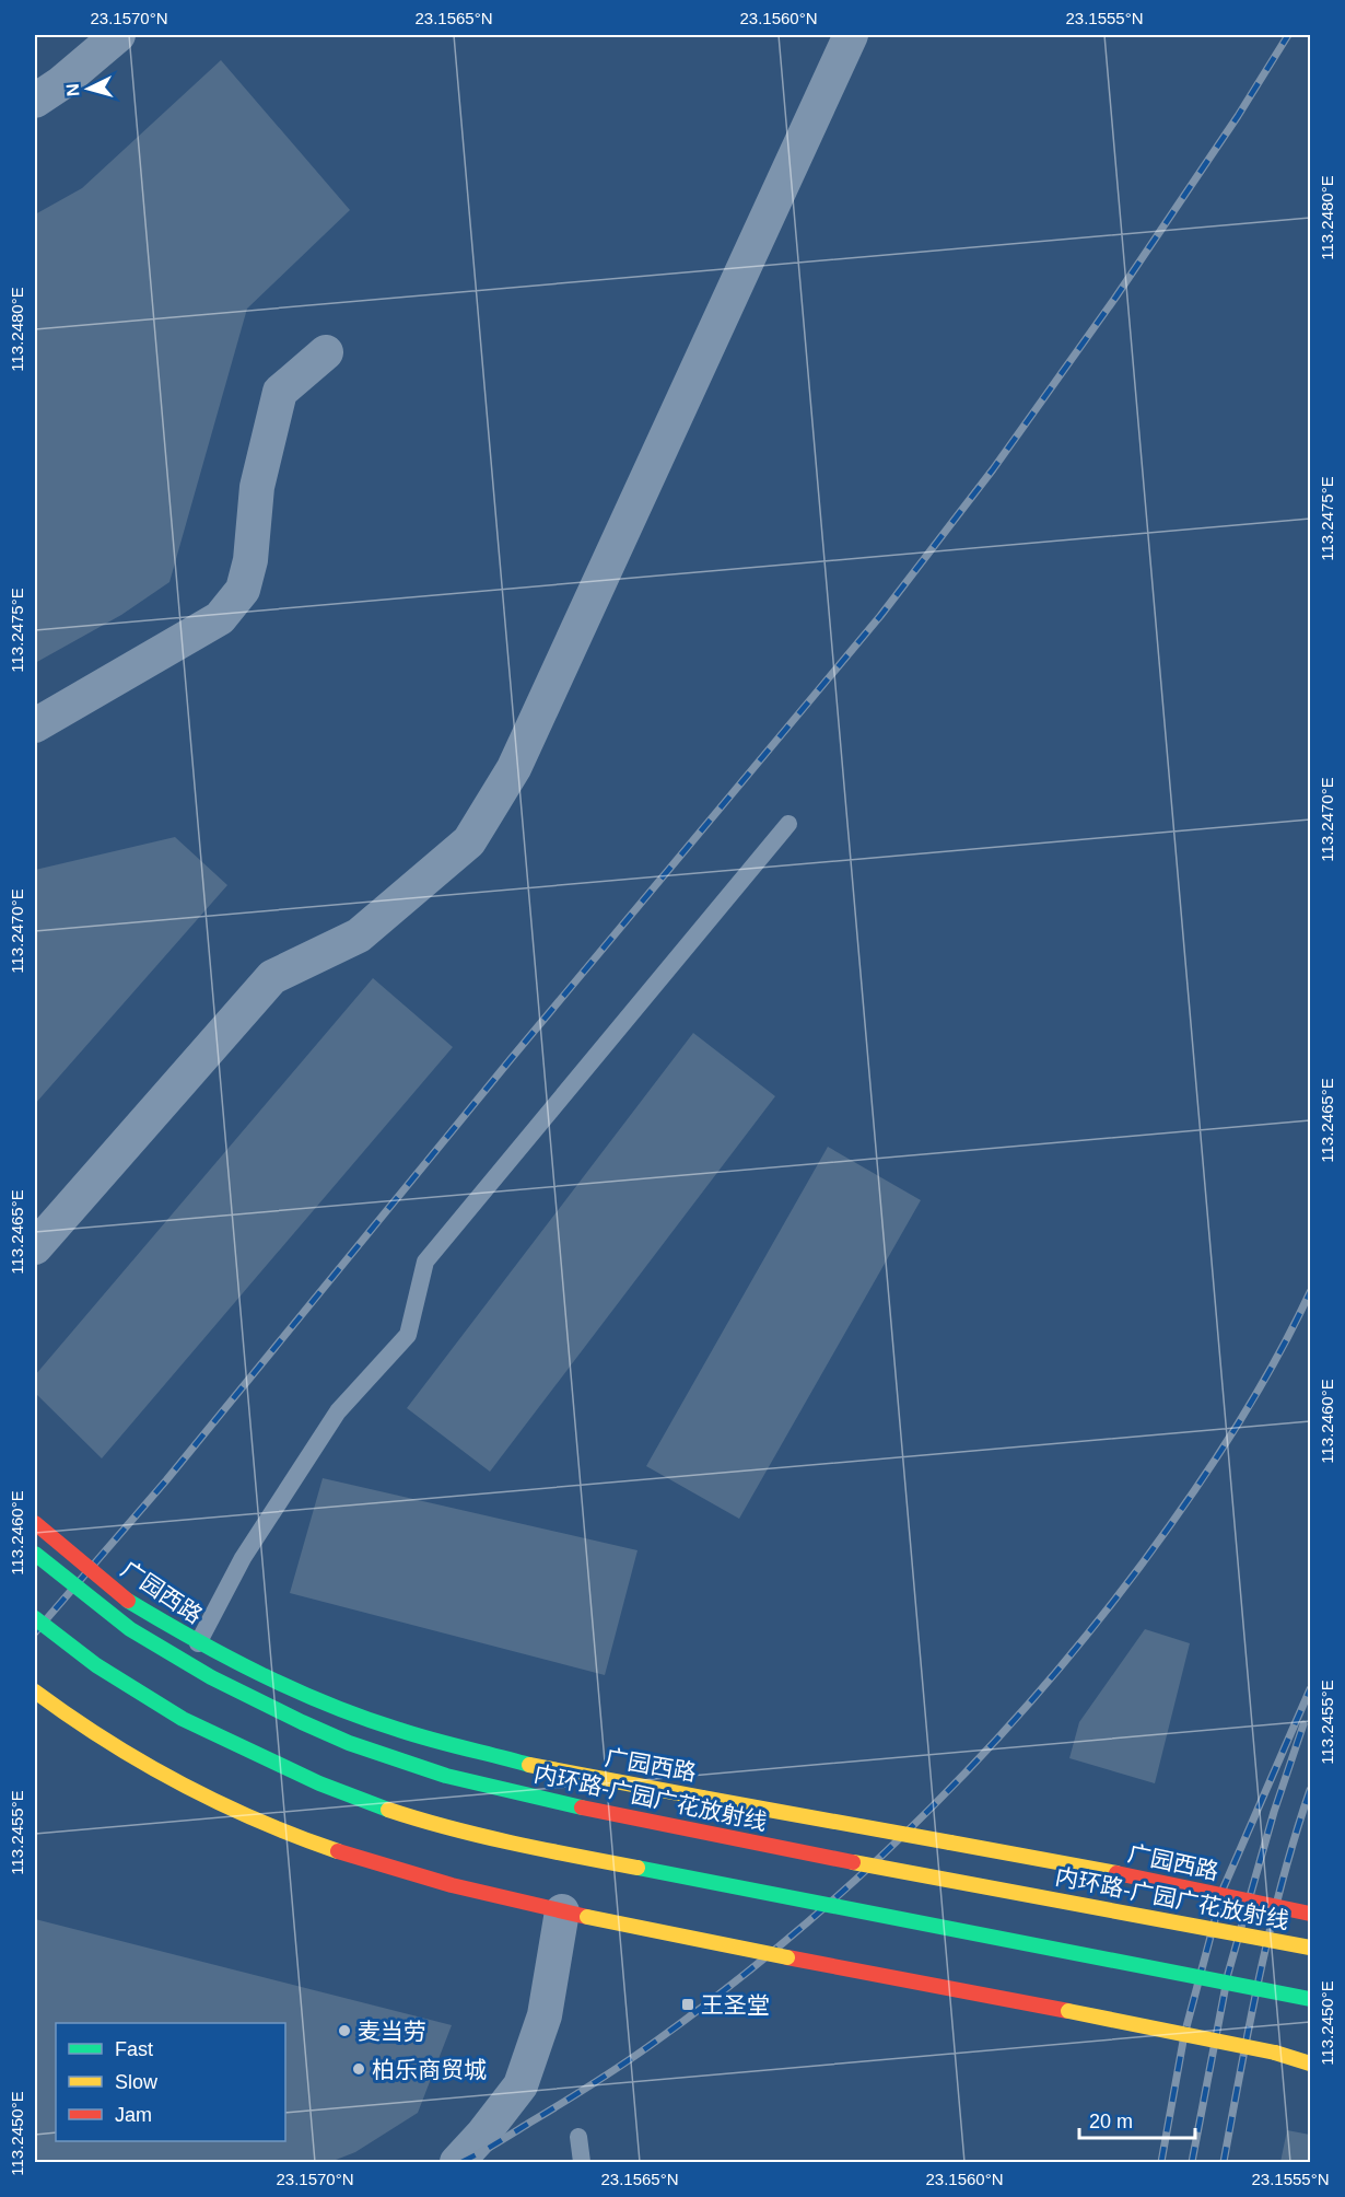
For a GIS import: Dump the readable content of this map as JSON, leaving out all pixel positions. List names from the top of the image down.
{
  "streets": {
    "main road": ["广园西路", "内环路-广园广花放射线"]
  },
  "places": {
    "transit": ["王圣堂"],
    "other": ["麦当劳", "柏乐商贸城"]
  },
  "legend": ["Fast", "Slow", "Jam"],
  "scale_bar": "20 m",
  "north": "left",
  "coordinates": [
    "23.1570°N",
    "23.1565°N",
    "23.1560°N",
    "23.1555°N",
    "113.2480°E",
    "113.2475°E",
    "113.2470°E",
    "113.2465°E",
    "113.2460°E",
    "113.2455°E",
    "113.2450°E"
  ]
}
